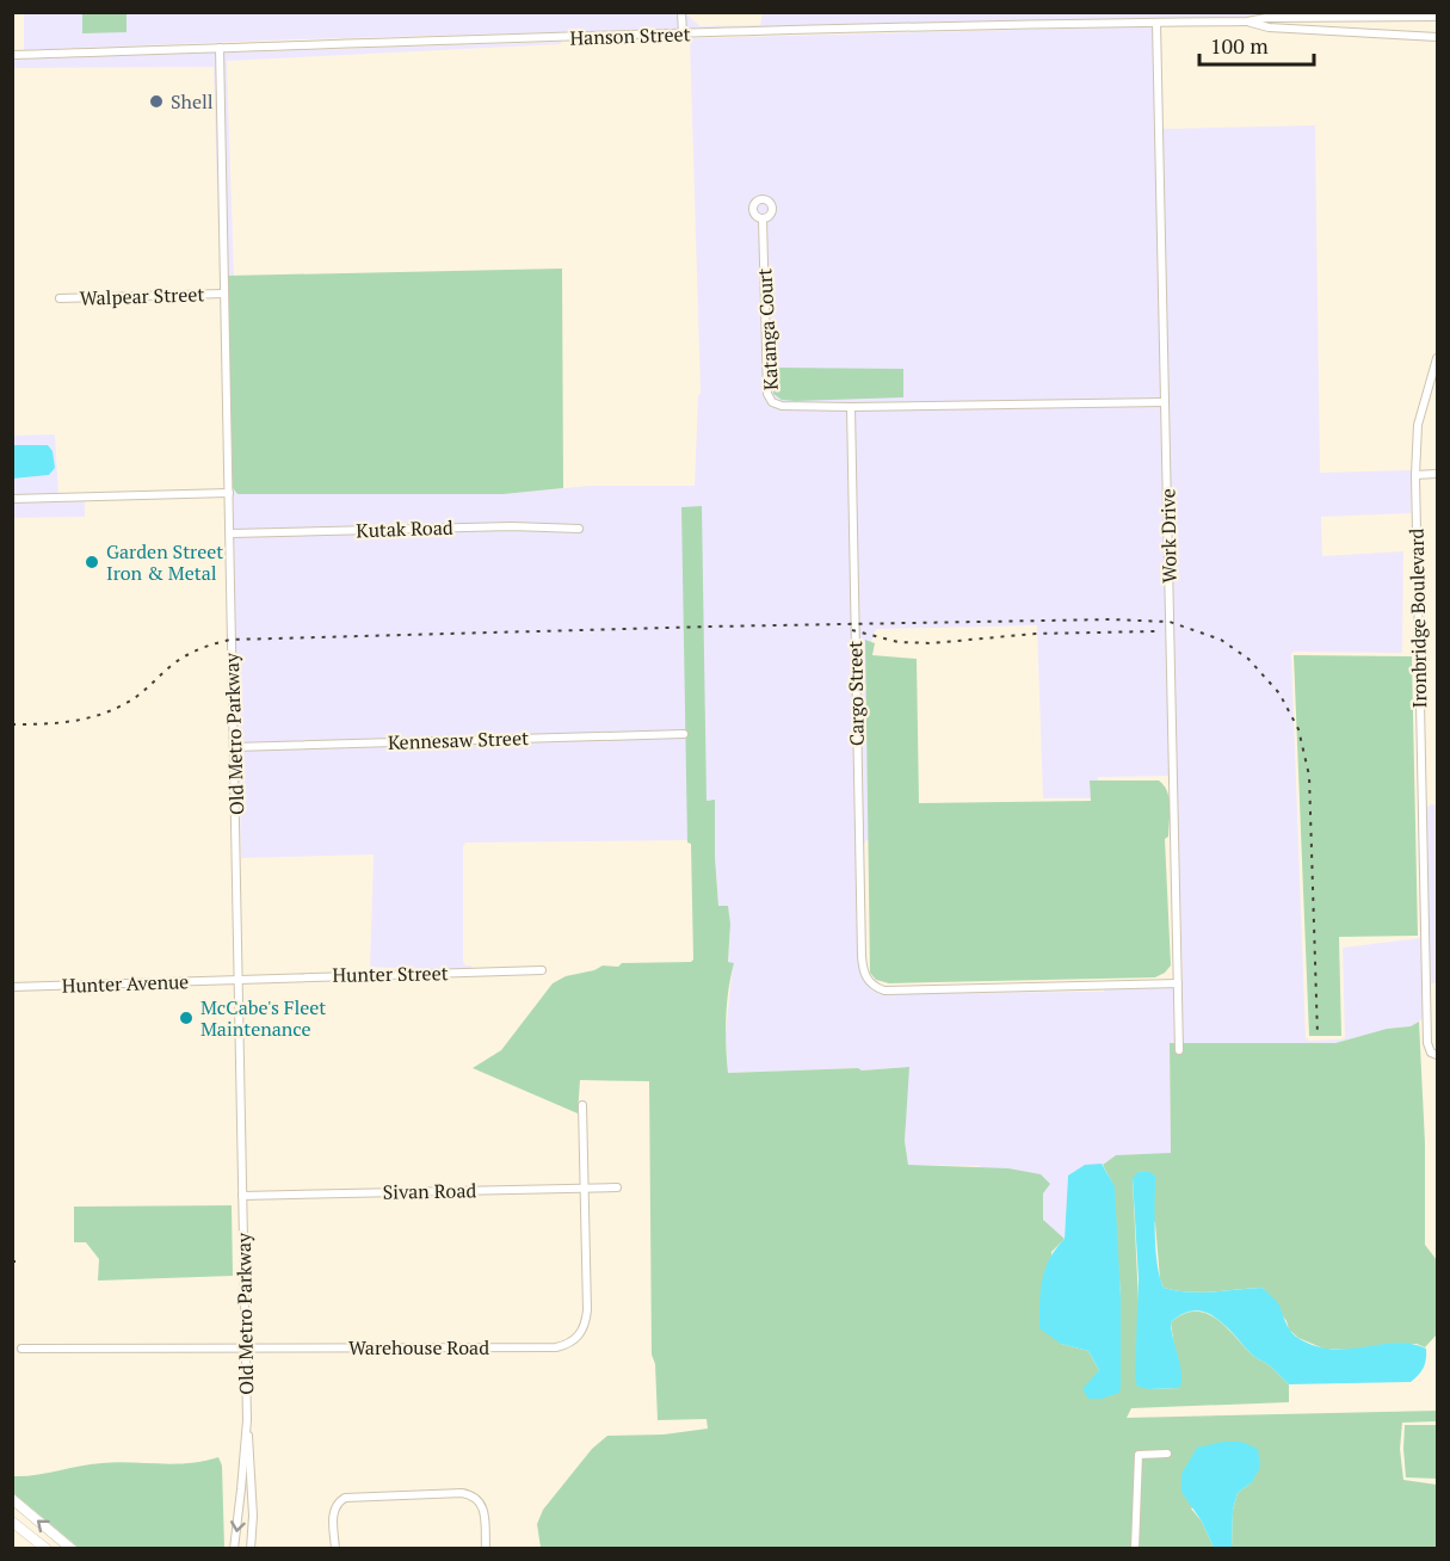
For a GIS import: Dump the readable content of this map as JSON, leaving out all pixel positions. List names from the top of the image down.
{
  "streets": {
    "street": [
      "Hanson Street",
      "Walpear Street",
      "Katanga Court",
      "Kutak Road",
      "Work Drive",
      "Ironbridge Boulevard",
      "Cargo Street",
      "Old Metro Parkway",
      "Kennesaw Street",
      "Hunter Street",
      "Hunter Avenue",
      "Sivan Road",
      "Warehouse Road"
    ]
  },
  "crossings": [
    ["Hanson Street", "Work Drive"],
    ["Hanson Street", "Old Metro Parkway"],
    ["Walpear Street", "Old Metro Parkway"],
    ["Katanga Court", "Cargo Street"],
    ["Kutak Road", "Old Metro Parkway"],
    ["Work Drive", "Cargo Street"],
    ["Old Metro Parkway", "Kennesaw Street"],
    ["Old Metro Parkway", "Hunter Street"],
    ["Old Metro Parkway", "Hunter Avenue"],
    ["Old Metro Parkway", "Sivan Road"],
    ["Old Metro Parkway", "Warehouse Road"],
    ["Hunter Street", "Hunter Avenue"],
    ["Sivan Road", "Warehouse Road"]
  ],
  "places": ["Shell", "Garden Street Iron & Metal", "McCabe's Fleet Maintenance"],
  "scale_bar": "100 m"
}
